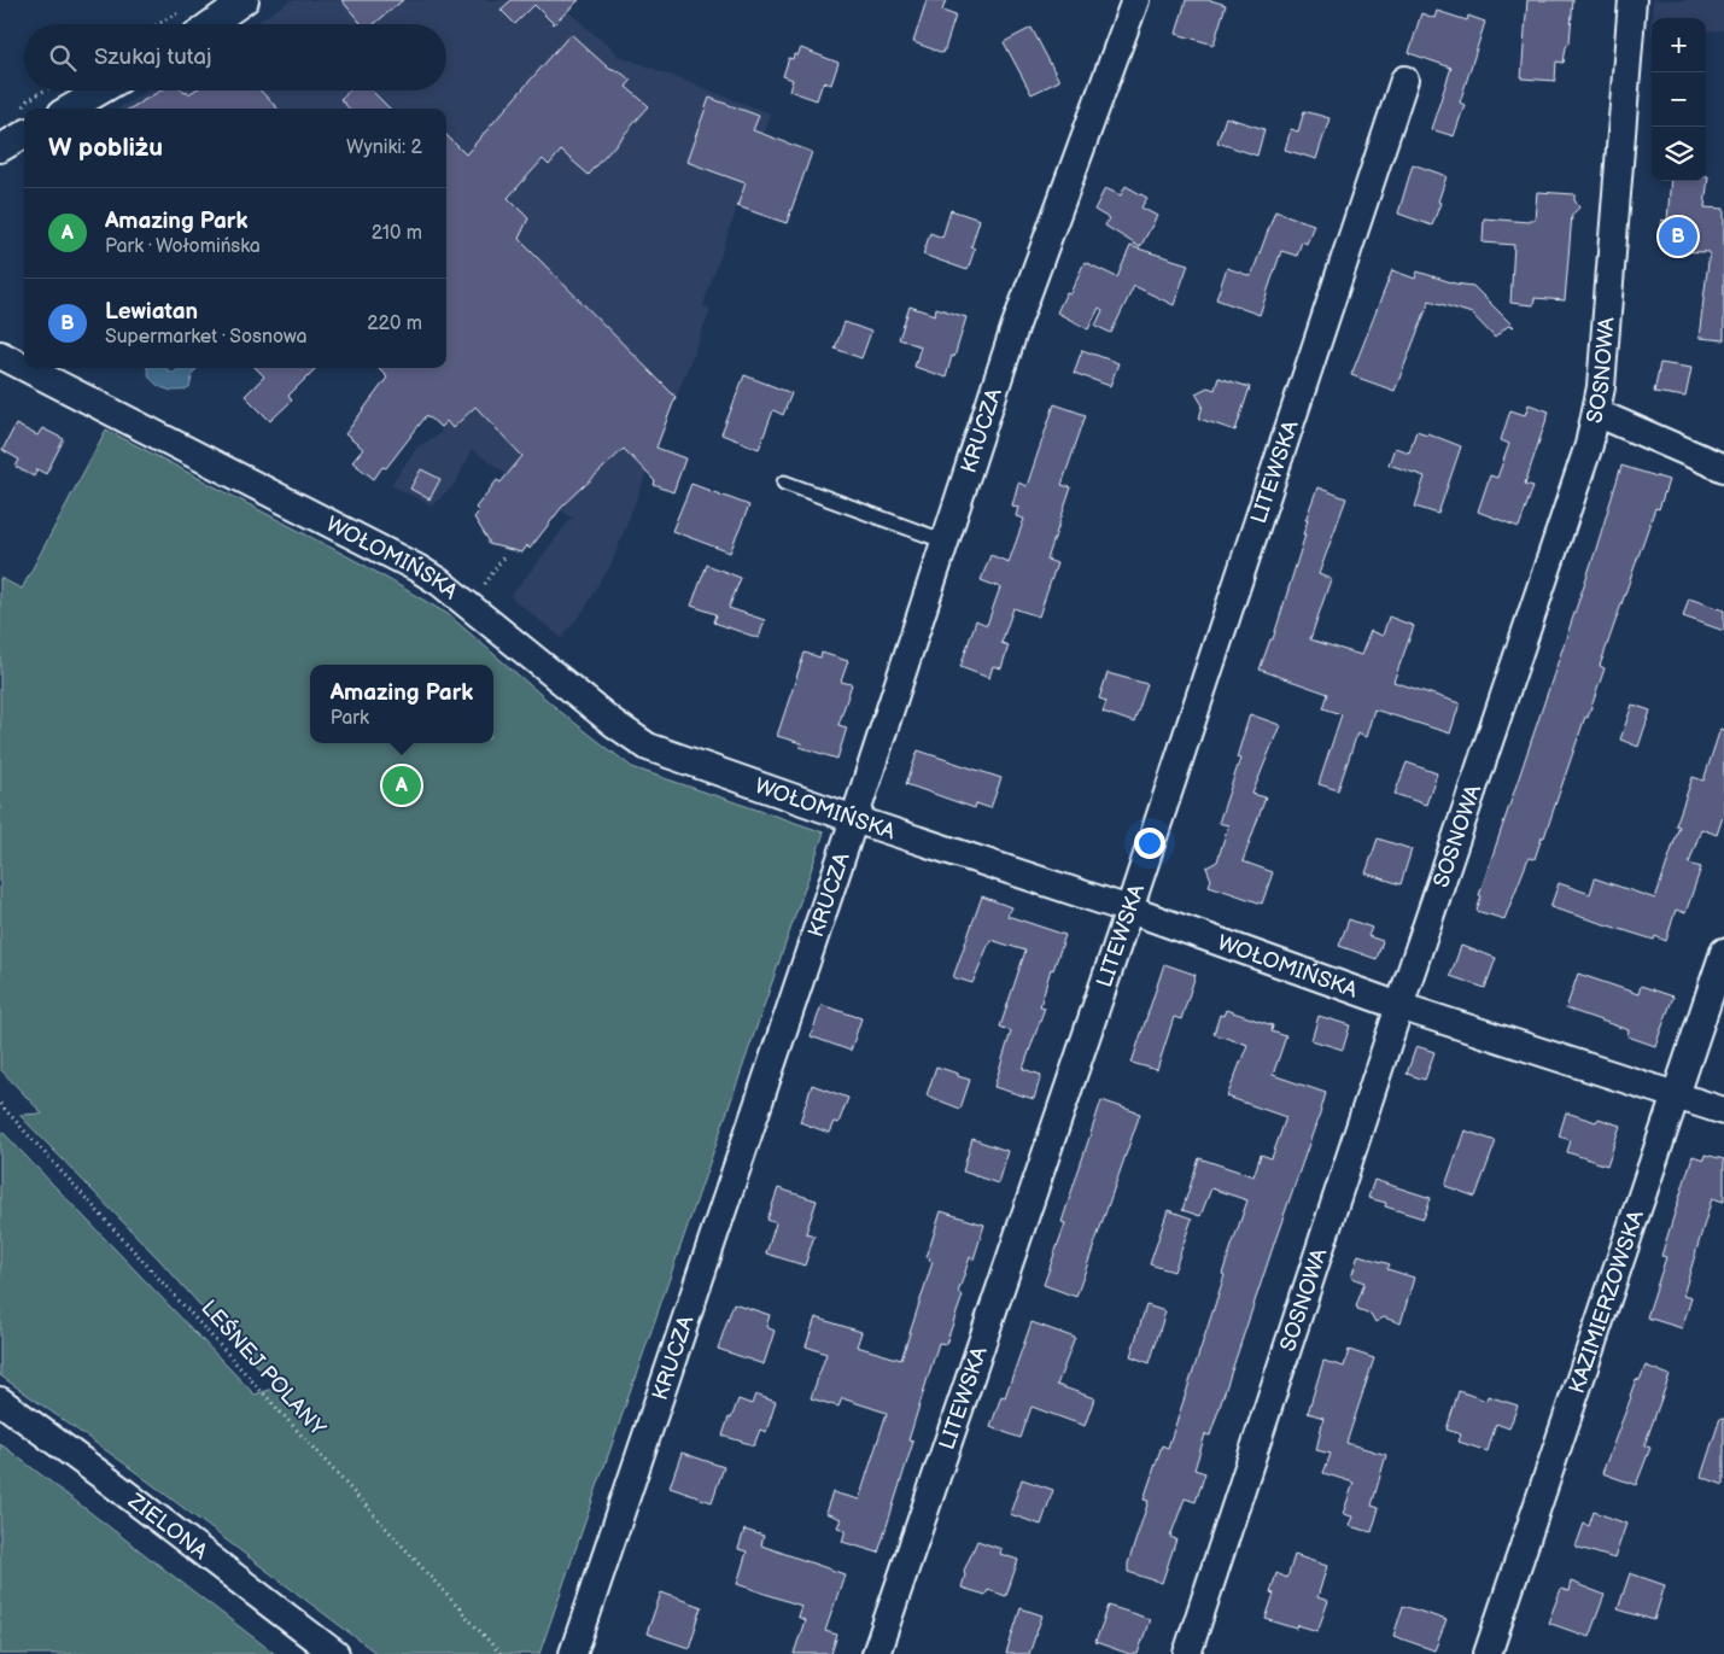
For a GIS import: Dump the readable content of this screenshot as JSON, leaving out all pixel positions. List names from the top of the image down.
{
  "streets": {
    "street": [
      "SOSNOWA",
      "KRUCZA",
      "LITEWSKA",
      "WOŁOMIŃSKA",
      "KAZIMIERZOWSKA",
      "ZIELONA"
    ],
    "path": ["LEŚNEJ POLANY"]
  },
  "crossings": [
    ["SOSNOWA", "WOŁOMIŃSKA"],
    ["KRUCZA", "WOŁOMIŃSKA"],
    ["LITEWSKA", "WOŁOMIŃSKA"],
    ["WOŁOMIŃSKA", "KAZIMIERZOWSKA"]
  ],
  "page": {
    "map_buttons": ["+", "−"],
    "search": "Szukaj tutaj",
    "heading": ["W pobliżu", "Wyniki: 2"],
    "list": [
      {
        "mark": "A",
        "name": "Amazing Park",
        "note": "Park · Wołomińska",
        "value": "210 m"
      },
      {
        "mark": "B",
        "name": "Lewiatan",
        "note": "Supermarket · Sosnowa",
        "value": "220 m"
      }
    ],
    "pins": ["B", "A"],
    "popup": ["Amazing Park", "Park"]
  }
}
